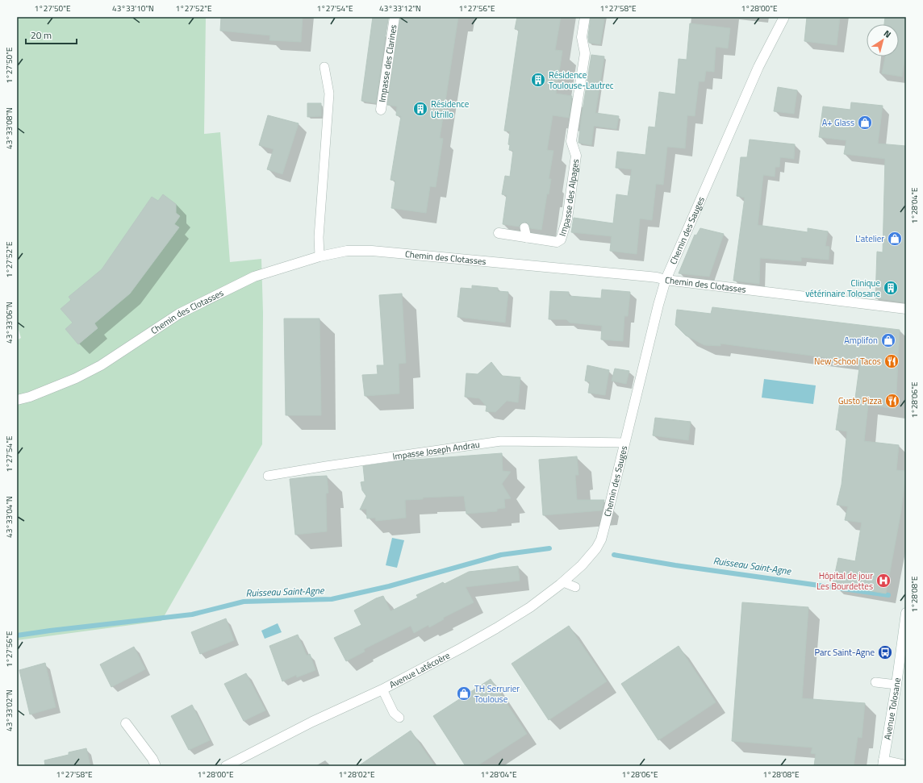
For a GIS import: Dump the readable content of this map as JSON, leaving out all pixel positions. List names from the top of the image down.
{
  "streets": {
    "street": [
      "Impasse des Clarines",
      "Impasse des Alpages",
      "Chemin des Sauges",
      "Chemin des Clotasses",
      "Avenue Latécoère",
      "Avenue Tolosane"
    ],
    "lane": ["Impasse Joseph Andrau"]
  },
  "crossings": [
    ["Chemin des Sauges", "Chemin des Clotasses"],
    ["Chemin des Sauges", "Impasse Joseph Andrau"],
    ["Chemin des Sauges", "Avenue Latécoère"]
  ],
  "water": ["Ruisseau Saint-Agne"],
  "places": {
    "building": ["Résidence Toulouse-Lautrec", "Résidence Utrillo", "Clinique vétérinaire Tolosane"],
    "shop": [
      "A+ Glass",
      "L'atelier",
      "Amplifon",
      "TH Serrurier Toulouse"
    ],
    "restaurant": ["New School Tacos", "Gusto Pizza"],
    "hospital": ["Hôpital de jour Les Bourdettes"],
    "bus stop": ["Parc Saint-Agne"]
  },
  "scale_bar": "20 m",
  "north": "top right",
  "coordinates": [
    "1°27'50\"E",
    "43°33'10\"N",
    "1°27'52\"E",
    "1°27'54\"E",
    "43°33'12\"N",
    "1°27'56\"E",
    "1°27'58\"E",
    "1°28'00\"E",
    "43°33'08\"N",
    "1°28'04\"E",
    "43°33'06\"N",
    "1°28'06\"E",
    "43°33'04\"N",
    "1°28'08\"E",
    "43°33'02\"N",
    "1°28'02\"E"
  ]
}
